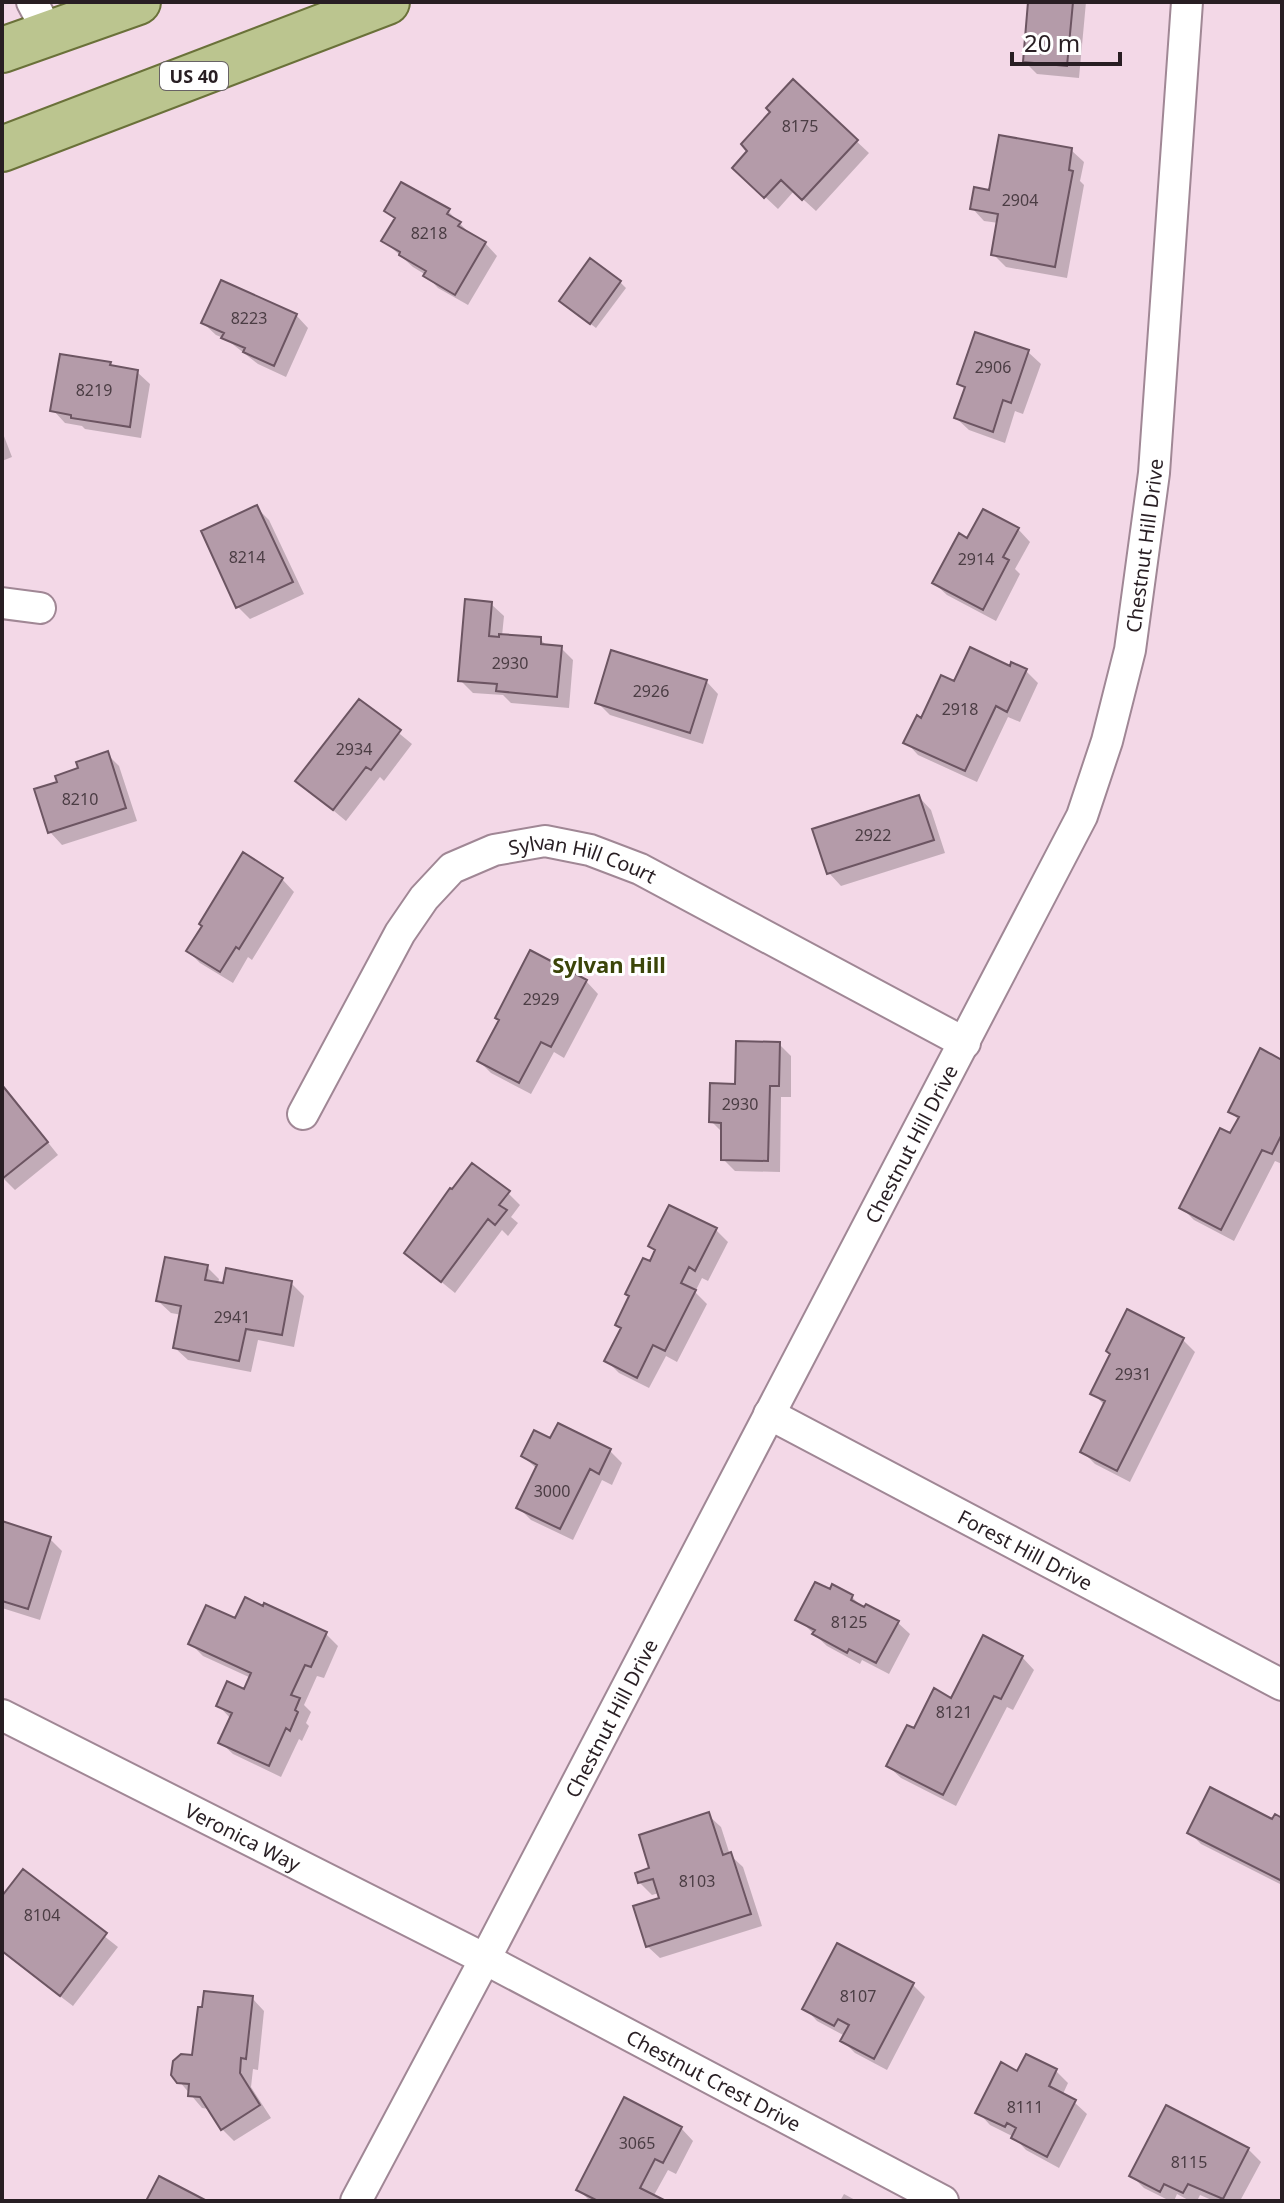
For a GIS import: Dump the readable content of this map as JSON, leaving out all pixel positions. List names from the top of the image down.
{
  "streets": {
    "main road": ["US 40"],
    "street": [
      "Chestnut Hill Drive",
      "Sylvan Hill Court",
      "Forest Hill Drive",
      "Veronica Way",
      "Chestnut Crest Drive"
    ]
  },
  "crossings": [
    ["Chestnut Hill Drive", "Sylvan Hill Court"],
    ["Chestnut Hill Drive", "Forest Hill Drive"],
    ["Chestnut Hill Drive", "Veronica Way"],
    ["Chestnut Hill Drive", "Chestnut Crest Drive"],
    ["Veronica Way", "Chestnut Crest Drive"]
  ],
  "districts": ["Sylvan Hill"],
  "house_numbers": [
    "8175",
    "2904",
    "8218",
    "8223",
    "2906",
    "8219",
    "8214",
    "2914",
    "2930",
    "2926",
    "2918",
    "2934",
    "8210",
    "2922",
    "2929",
    "2930",
    "2941",
    "2931",
    "3000",
    "8125",
    "8121",
    "8103",
    "8104",
    "8107",
    "8111",
    "3065",
    "8115"
  ],
  "scale_bar": "20 m"
}
